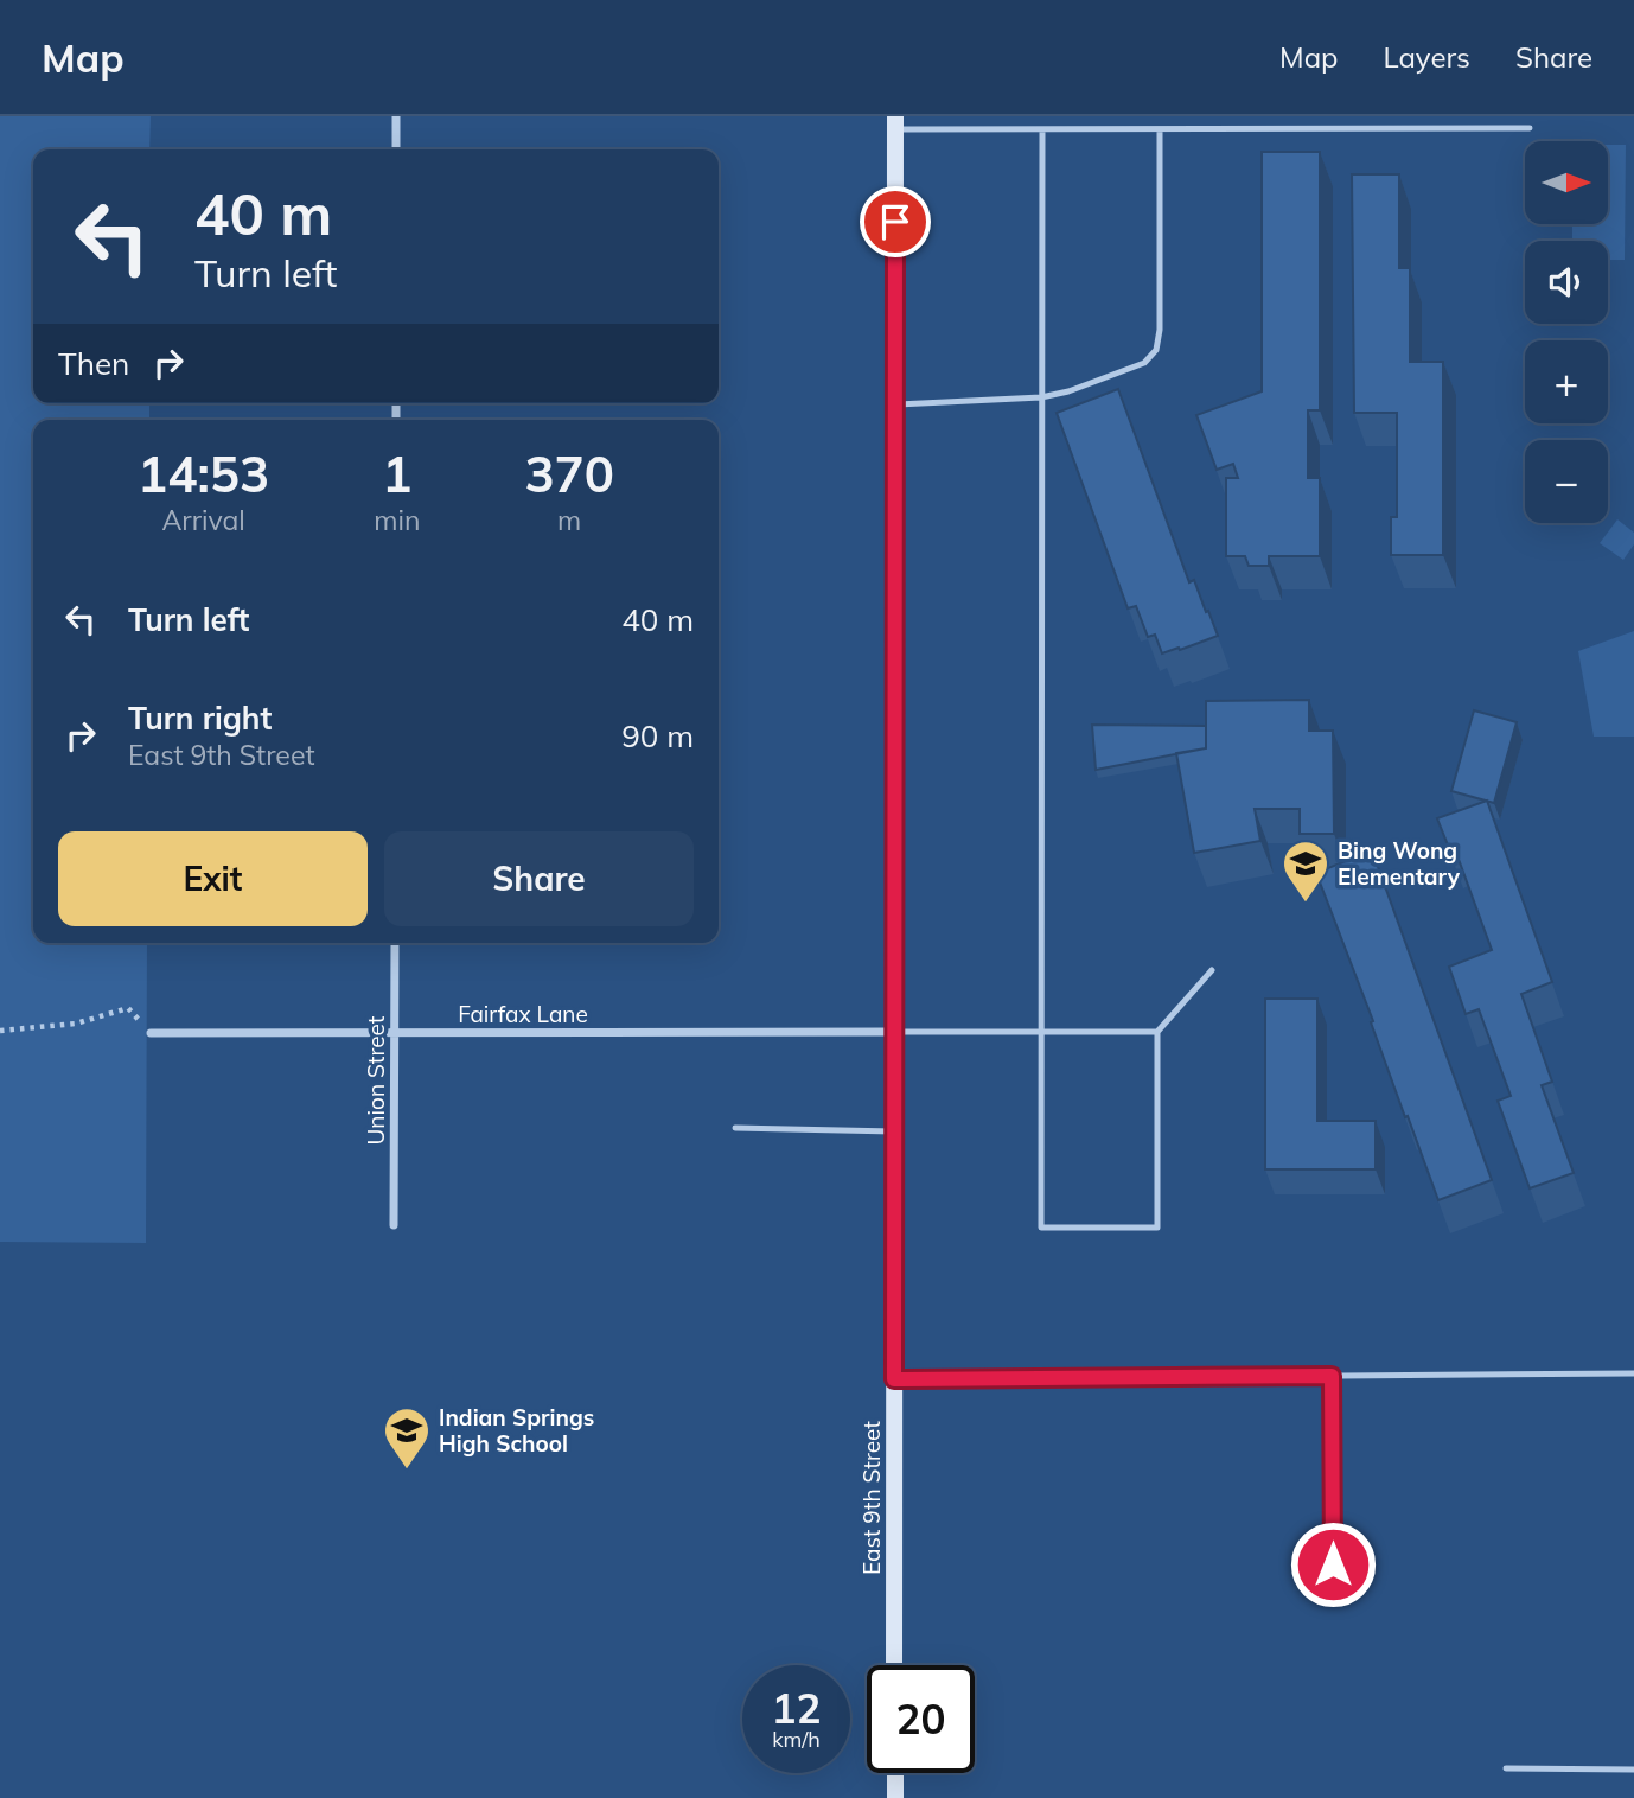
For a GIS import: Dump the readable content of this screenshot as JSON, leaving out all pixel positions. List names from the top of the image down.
{
  "streets": {
    "street": ["Fairfax Lane", "Union Street", "East 9th Street"]
  },
  "crossings": [
    ["Fairfax Lane", "Union Street"],
    ["Fairfax Lane", "East 9th Street"]
  ],
  "places": {
    "school or university": ["Bing Wong Elementary", "Indian Springs High School"]
  },
  "north": "right",
  "page": {
    "header": "Map",
    "nav": ["Map", "Layers", "Share"],
    "map_buttons": ["+", "−"],
    "turn": ["40 m", "Turn left"],
    "then": "Then",
    "eta": [
      "14:53",
      "Arrival",
      "1",
      "min",
      "370",
      "m"
    ],
    "list": [
      {
        "name": "Turn left",
        "value": "40 m"
      },
      {
        "name": "Turn right",
        "note": "East 9th Street",
        "value": "90 m"
      }
    ],
    "buttons": ["Exit", "Share"],
    "speed": "12 km/h",
    "limit": "20"
  }
}
